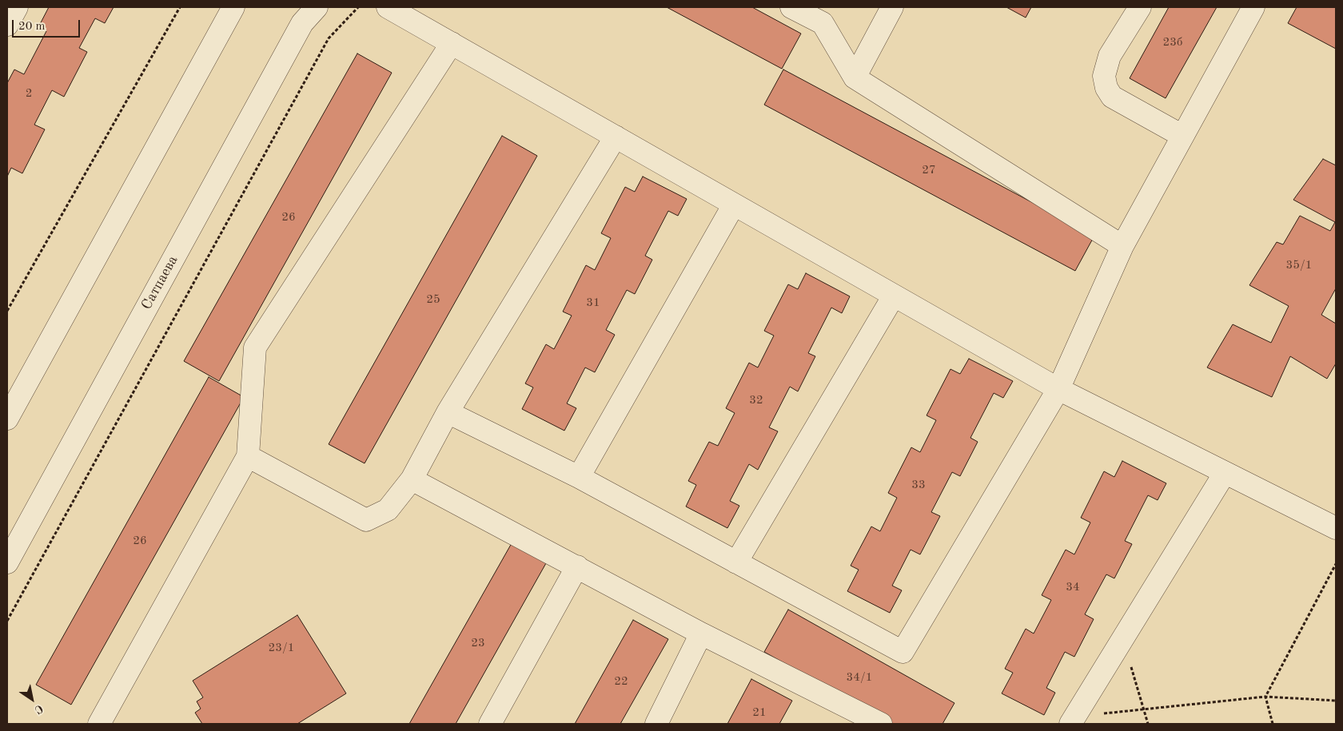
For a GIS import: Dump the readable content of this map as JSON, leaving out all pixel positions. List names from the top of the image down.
{
  "streets": {
    "street": ["Сатпаева"]
  },
  "house_numbers": [
    "23б",
    "2",
    "27",
    "26",
    "35/1",
    "25",
    "31",
    "32",
    "33",
    "26",
    "34",
    "23",
    "23/1",
    "34/1",
    "22",
    "21"
  ],
  "scale_bar": "20 m",
  "north": "bottom right"
}
